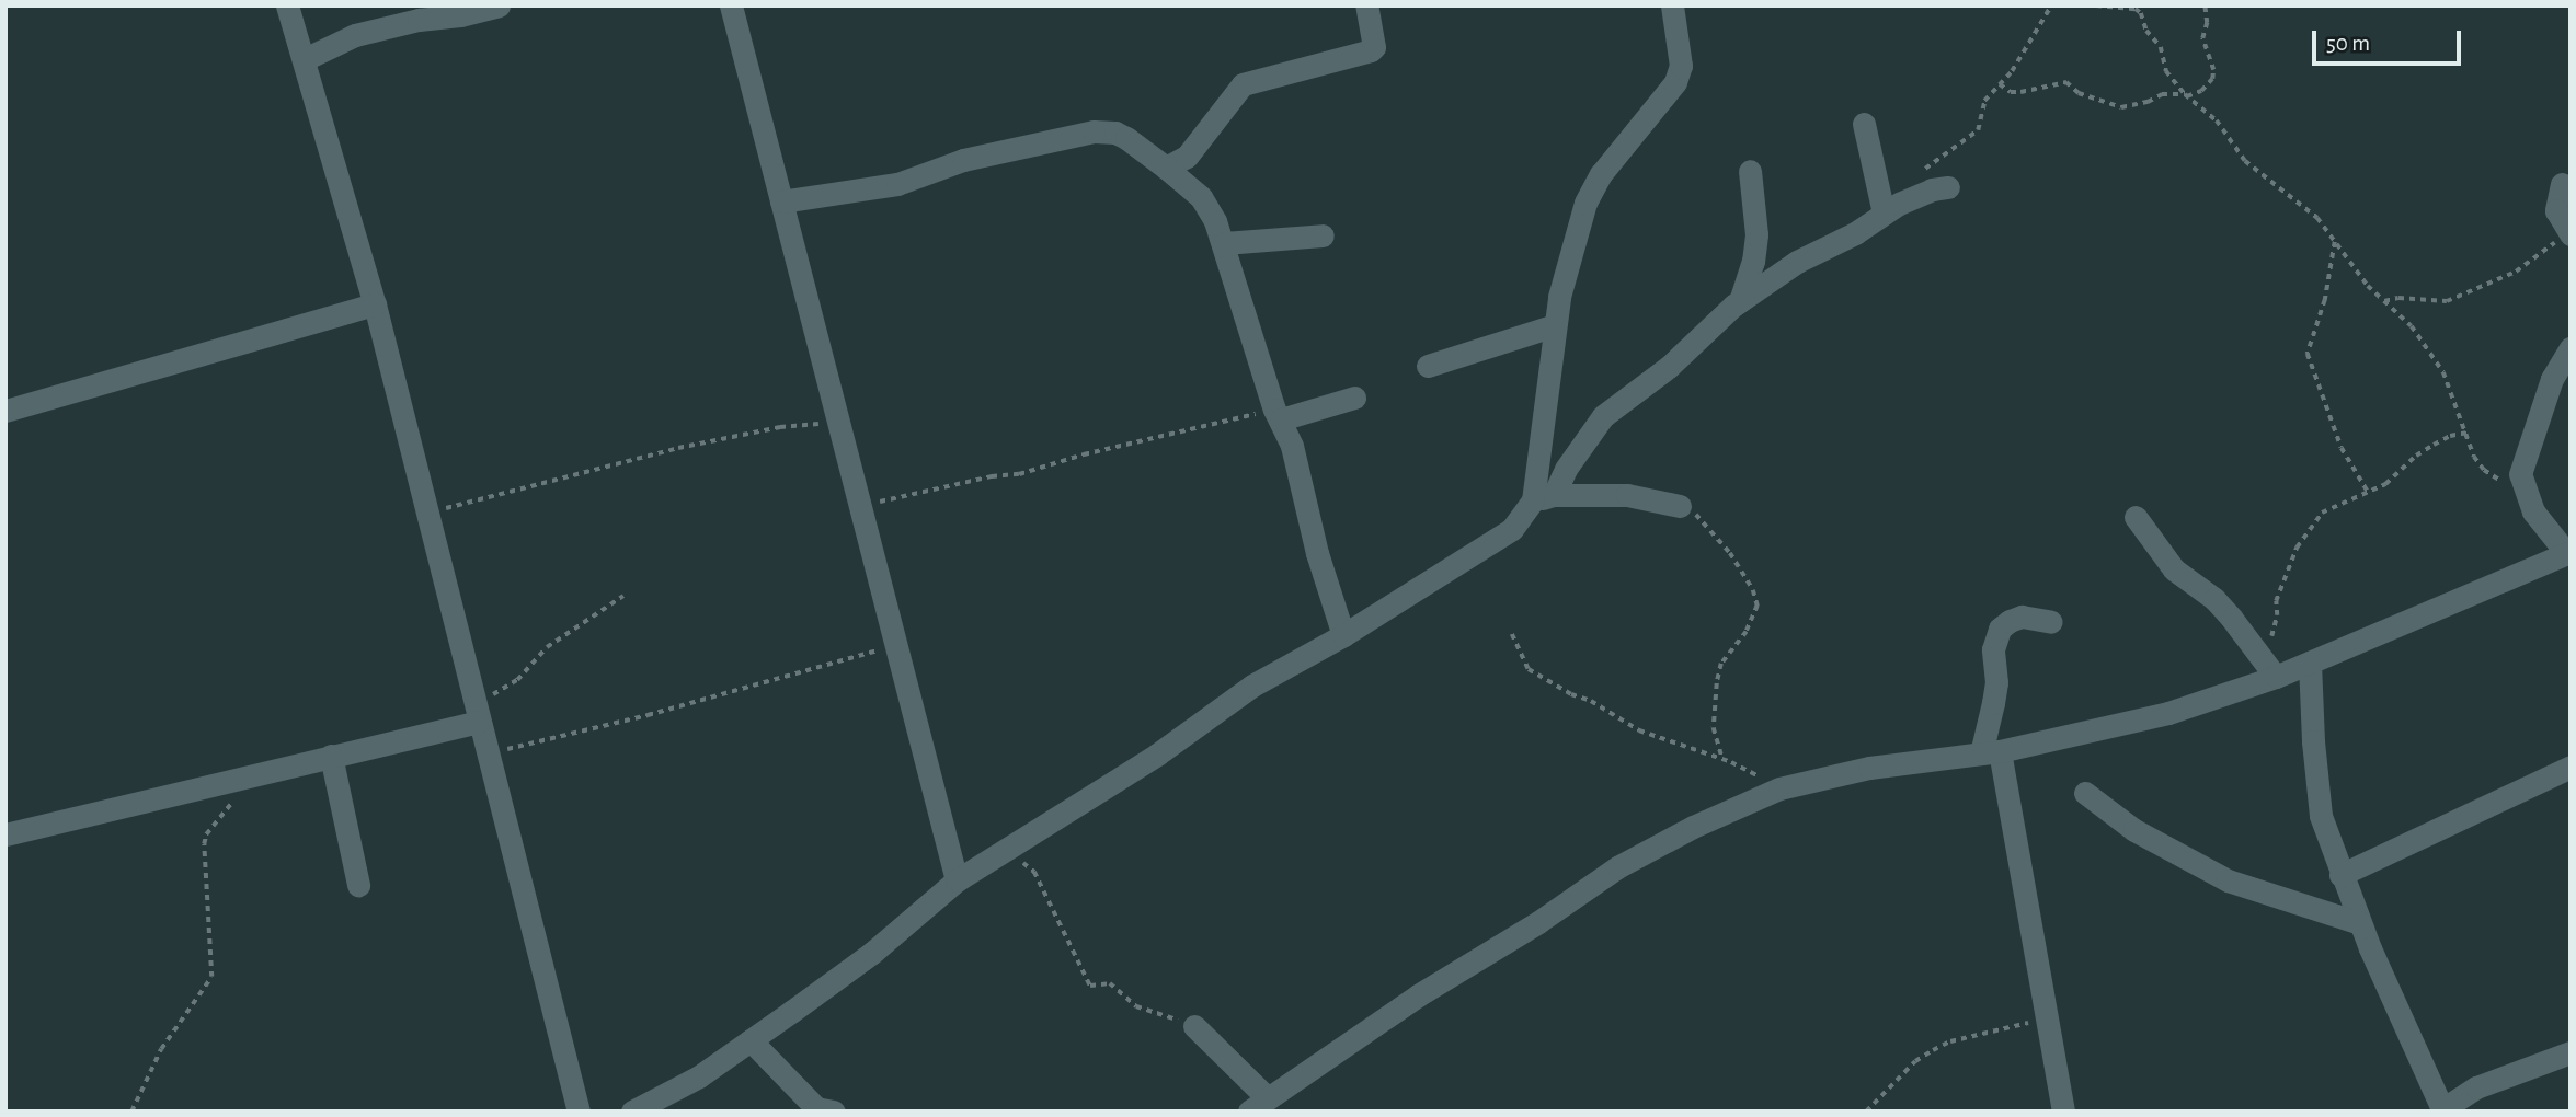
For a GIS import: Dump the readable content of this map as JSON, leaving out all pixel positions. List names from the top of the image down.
{
  "scale_bar": "50 m"
}
